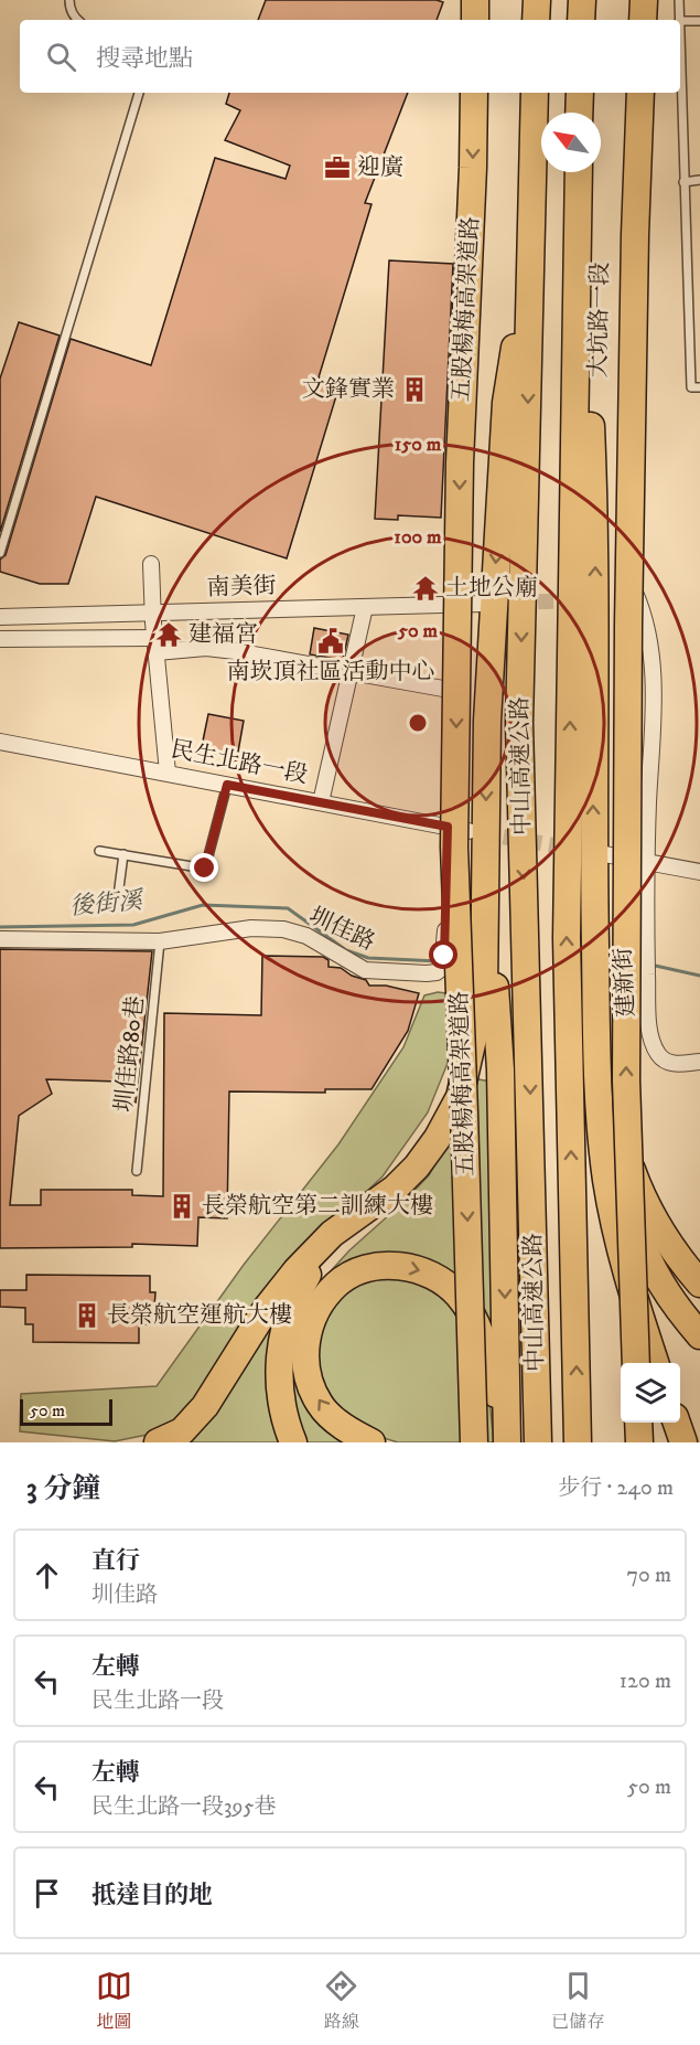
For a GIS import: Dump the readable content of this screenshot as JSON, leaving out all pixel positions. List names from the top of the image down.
{
  "streets": {
    "highway": ["五股楊梅高架道路", "中山高速公路"],
    "street": [
      "大坑路一段",
      "南美街",
      "民生北路一段",
      "圳佳路",
      "建新街"
    ],
    "lane": ["圳佳路80巷"]
  },
  "crossings": [
    ["大坑路一段", "建新街"],
    ["民生北路一段", "圳佳路"],
    ["圳佳路", "圳佳路80巷"]
  ],
  "water": ["後街溪"],
  "places": {
    "office": ["迎廣"],
    "building": ["文鋒實業", "長榮航空第二訓練大樓", "長榮航空運航大樓"],
    "temple": ["土地公廟", "建福宮"],
    "public building": ["南崁頂社區活動中心"]
  },
  "scale_bar": "50 m",
  "north": "top left",
  "page": {
    "search": "搜尋地點",
    "scale": "50 m",
    "heading": ["3 分鐘", "步行 · 240 m"],
    "list": [
      ["直行", "圳佳路", "70 m"],
      ["左轉", "民生北路一段", "120 m"],
      ["左轉", "民生北路一段395巷", "50 m"],
      "抵達目的地"
    ],
    "nav": ["地圖", "路線", "已儲存"]
  },
  "rings": ["150 m", "100 m", "50 m"]
}
